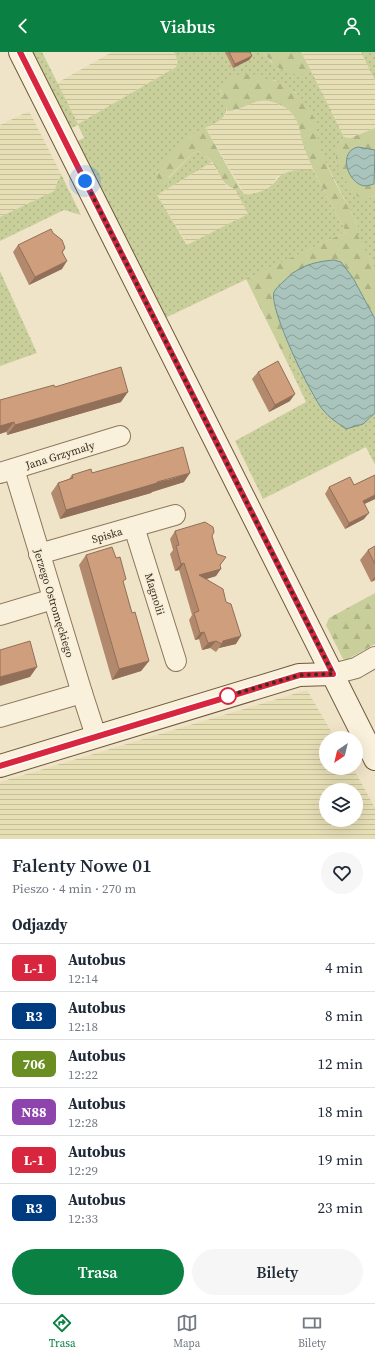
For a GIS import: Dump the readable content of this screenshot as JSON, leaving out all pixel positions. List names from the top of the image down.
{
  "streets": {
    "street": [
      "Jana Grzymały",
      "Spiska",
      "Magnolii",
      "Jerzego Ostromęckiego"
    ]
  },
  "crossings": [
    ["Jana Grzymały", "Jerzego Ostromęckiego"],
    ["Spiska", "Magnolii"],
    ["Spiska", "Jerzego Ostromęckiego"]
  ],
  "lines": ["bus line L-1"],
  "north": "bottom left",
  "page": {
    "header": "Viabus",
    "heading": [
      ["Falenty Nowe 01", "Pieszo · 4 min · 270 m"],
      "Odjazdy"
    ],
    "list": [
      {
        "mark": "L-1",
        "name": "Autobus",
        "note": "12:14",
        "value": "4 min"
      },
      {
        "mark": "R3",
        "name": "Autobus",
        "note": "12:18",
        "value": "8 min"
      },
      {
        "mark": "706",
        "name": "Autobus",
        "note": "12:22",
        "value": "12 min"
      },
      {
        "mark": "N88",
        "name": "Autobus",
        "note": "12:28",
        "value": "18 min"
      },
      {
        "mark": "L-1",
        "name": "Autobus",
        "note": "12:29",
        "value": "19 min"
      },
      {
        "mark": "R3",
        "name": "Autobus",
        "note": "12:33",
        "value": "23 min"
      }
    ],
    "buttons": ["Trasa", "Bilety"],
    "tabs": ["Trasa", "Mapa", "Bilety"]
  }
}
